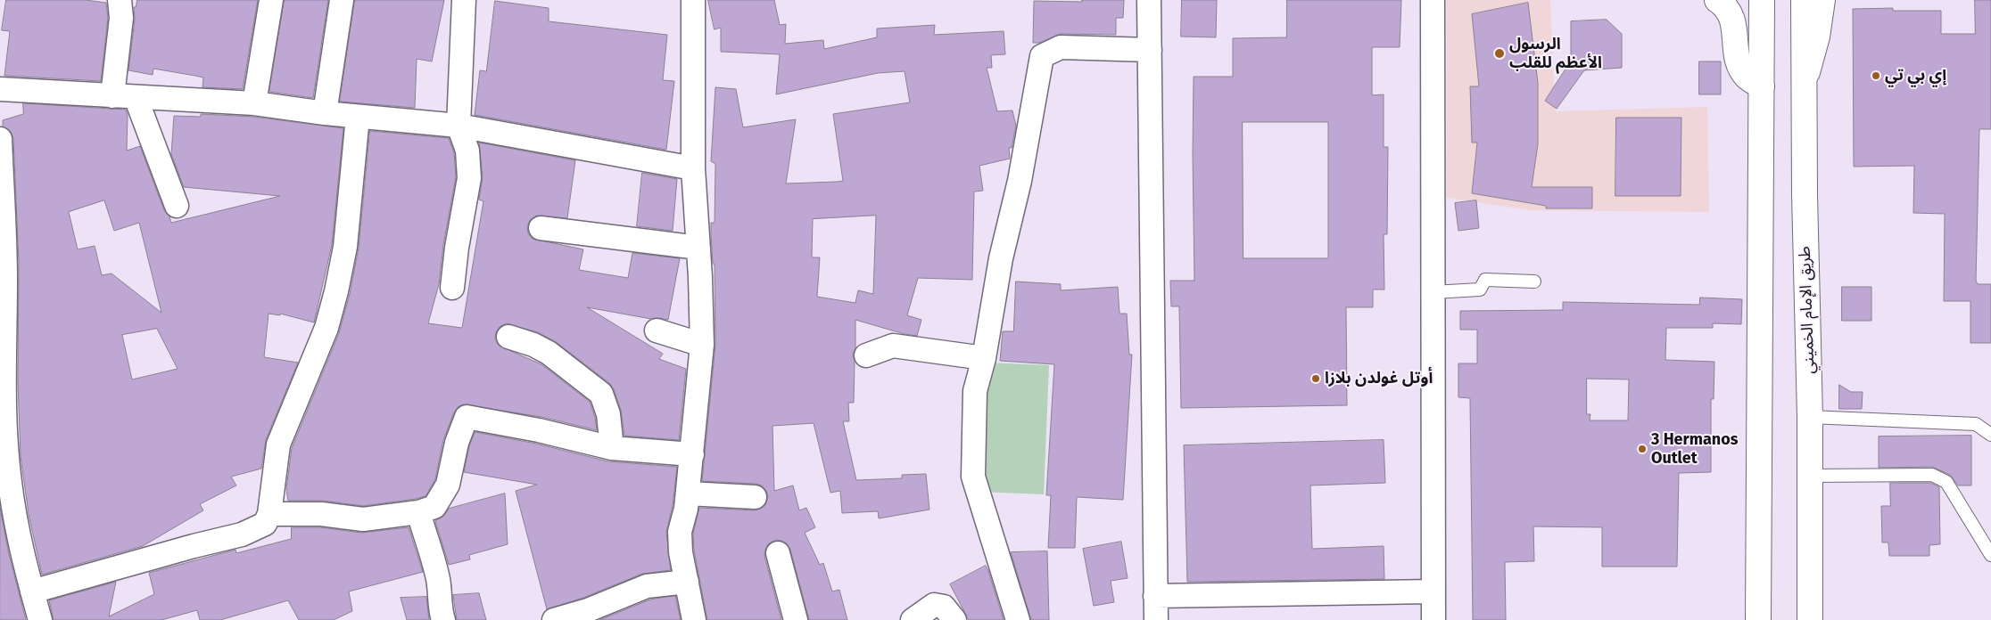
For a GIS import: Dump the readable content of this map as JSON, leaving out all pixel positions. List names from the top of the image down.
{
  "streets": {
    "main road": ["طريق الإمام الخميني"]
  },
  "places": [
    "الرسول الأعظم للقلب",
    "إي بي تي",
    "أوتل غولدن بلازا",
    "3 Hermanos Outlet"
  ]
}
